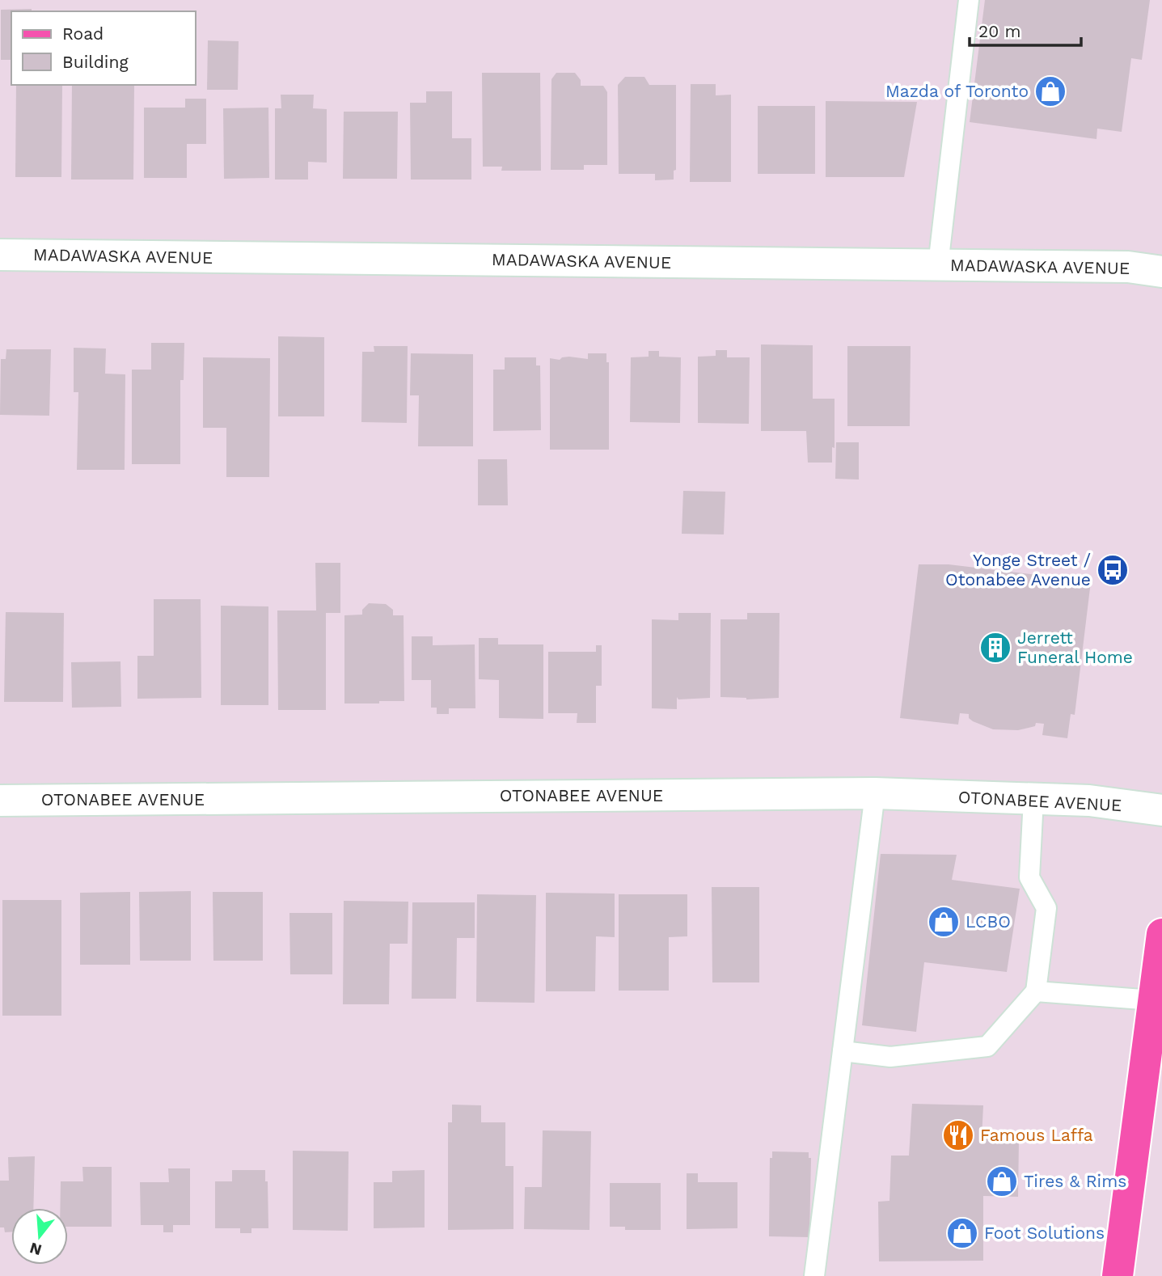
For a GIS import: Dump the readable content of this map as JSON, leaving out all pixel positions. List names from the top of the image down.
{
  "streets": {
    "street": ["MADAWASKA AVENUE", "OTONABEE AVENUE"]
  },
  "places": {
    "shop": [
      "Mazda of Toronto",
      "LCBO",
      "Tires & Rims",
      "Foot Solutions"
    ],
    "bus stop": ["Yonge Street / Otonabee Avenue"],
    "building": ["Jerrett Funeral Home"],
    "restaurant": ["Famous Laffa"]
  },
  "legend": ["Road", "Building"],
  "scale_bar": "20 m",
  "north": "bottom"
}
